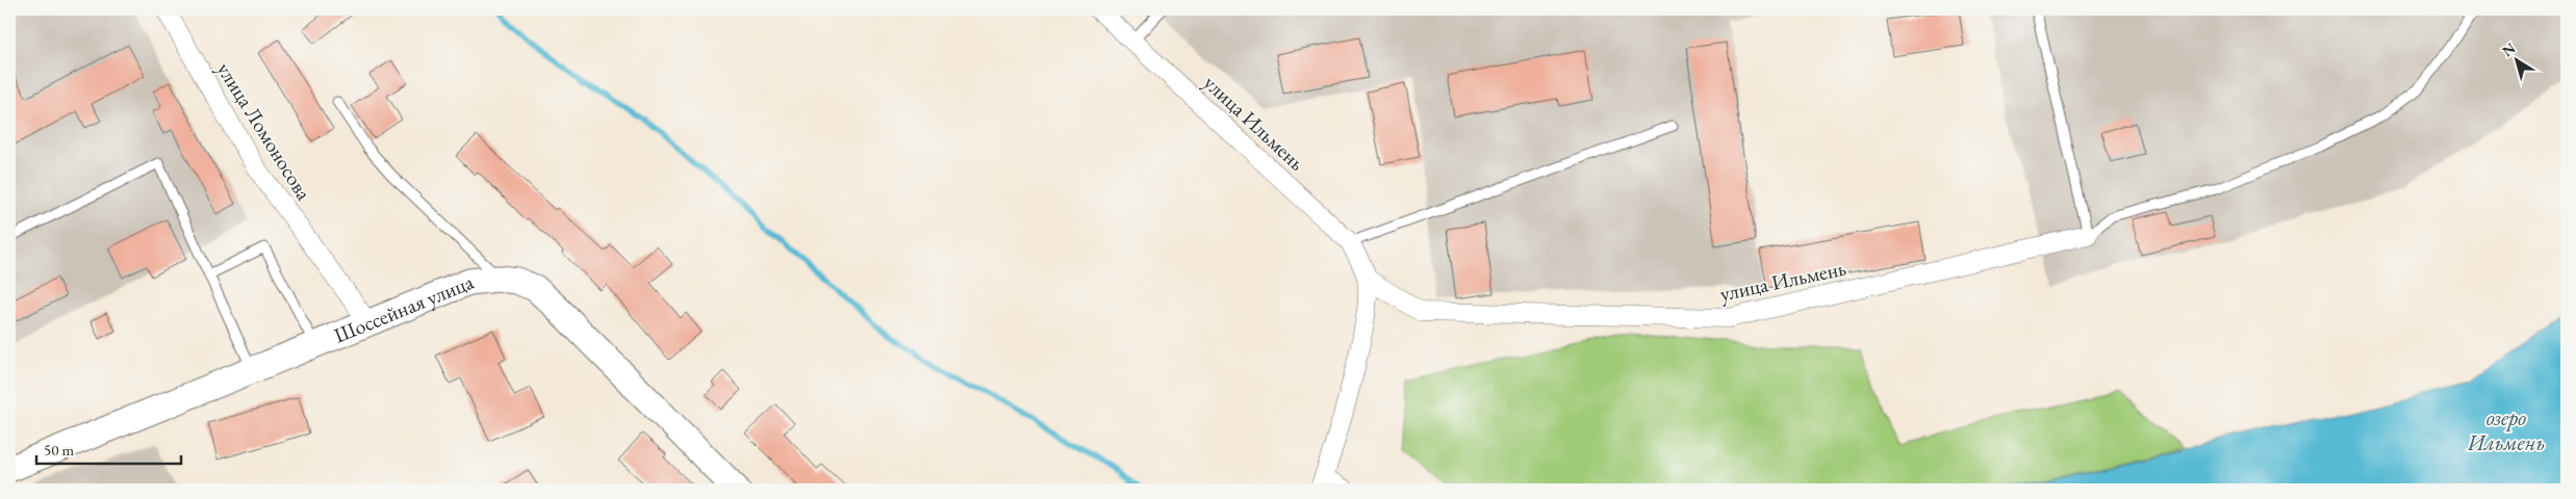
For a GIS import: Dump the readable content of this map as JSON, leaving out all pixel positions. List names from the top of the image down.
{
  "streets": {
    "street": ["улица Ильмень", "улица Ломоносова", "Шоссейная улица"]
  },
  "crossings": [
    ["улица Ломоносова", "Шоссейная улица"]
  ],
  "water": ["озеро Ильмень"],
  "scale_bar": "50 m",
  "north": "top left"
}
